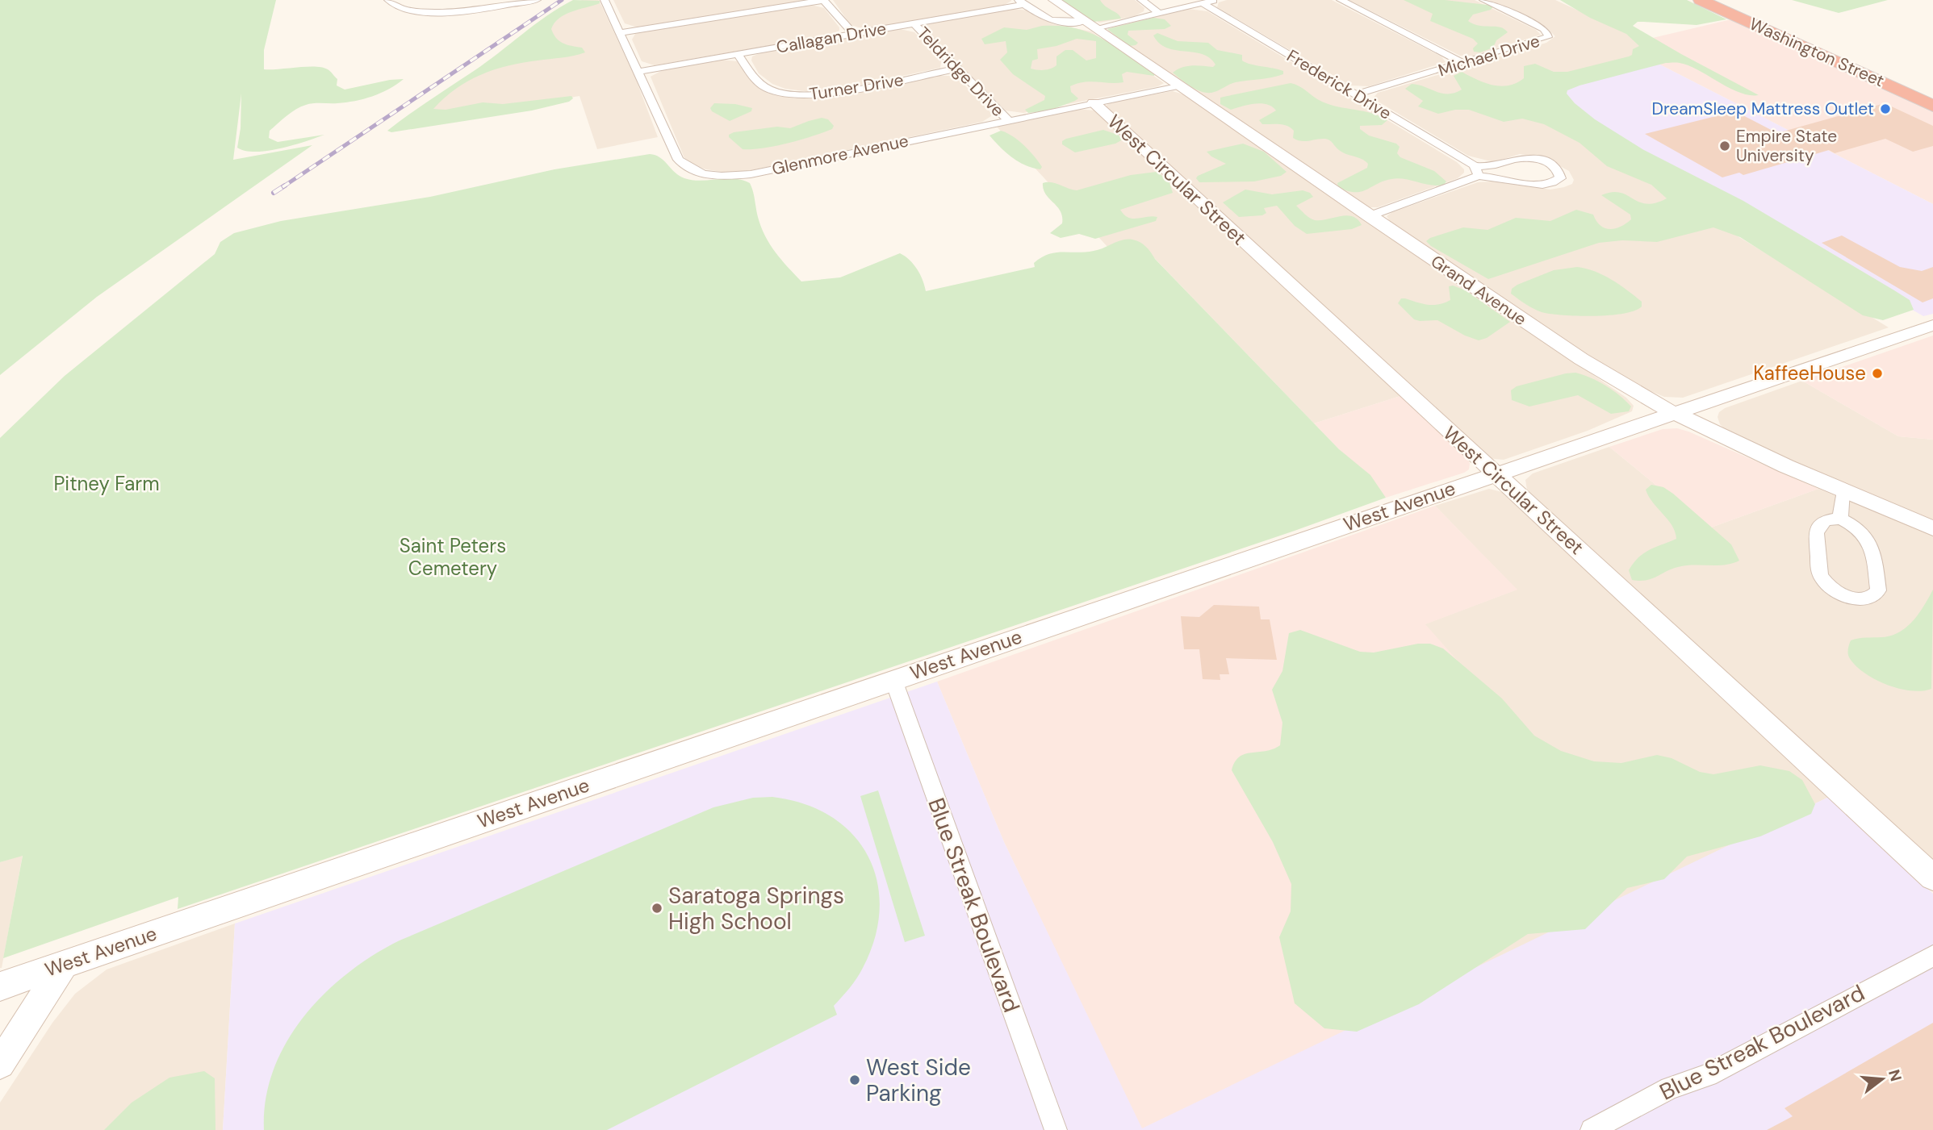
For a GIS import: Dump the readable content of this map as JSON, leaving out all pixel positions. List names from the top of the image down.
{
  "streets": {
    "highway": ["Washington Street"],
    "street": [
      "Callagan Drive",
      "Michael Drive",
      "Teldridge Drive",
      "Frederick Drive",
      "Turner Drive",
      "Glenmore Avenue",
      "West Circular Street",
      "Grand Avenue",
      "West Avenue",
      "Blue Streak Boulevard"
    ]
  },
  "crossings": [
    ["Callagan Drive", "Teldridge Drive"],
    ["Callagan Drive", "Turner Drive"],
    ["Callagan Drive", "Glenmore Avenue"],
    ["Michael Drive", "Frederick Drive"],
    ["Teldridge Drive", "Turner Drive"],
    ["Teldridge Drive", "Glenmore Avenue"],
    ["Frederick Drive", "Grand Avenue"],
    ["Glenmore Avenue", "West Circular Street"],
    ["Glenmore Avenue", "Grand Avenue"],
    ["West Circular Street", "West Avenue"],
    ["Grand Avenue", "West Avenue"],
    ["West Avenue", "Blue Streak Boulevard"]
  ],
  "parks": ["Pitney Farm", "Saint Peters Cemetery"],
  "places": [
    "DreamSleep Mattress Outlet",
    "Empire State University",
    "KaffeeHouse",
    "Saratoga Springs High School",
    "West Side Parking"
  ],
  "north": "right"
}
